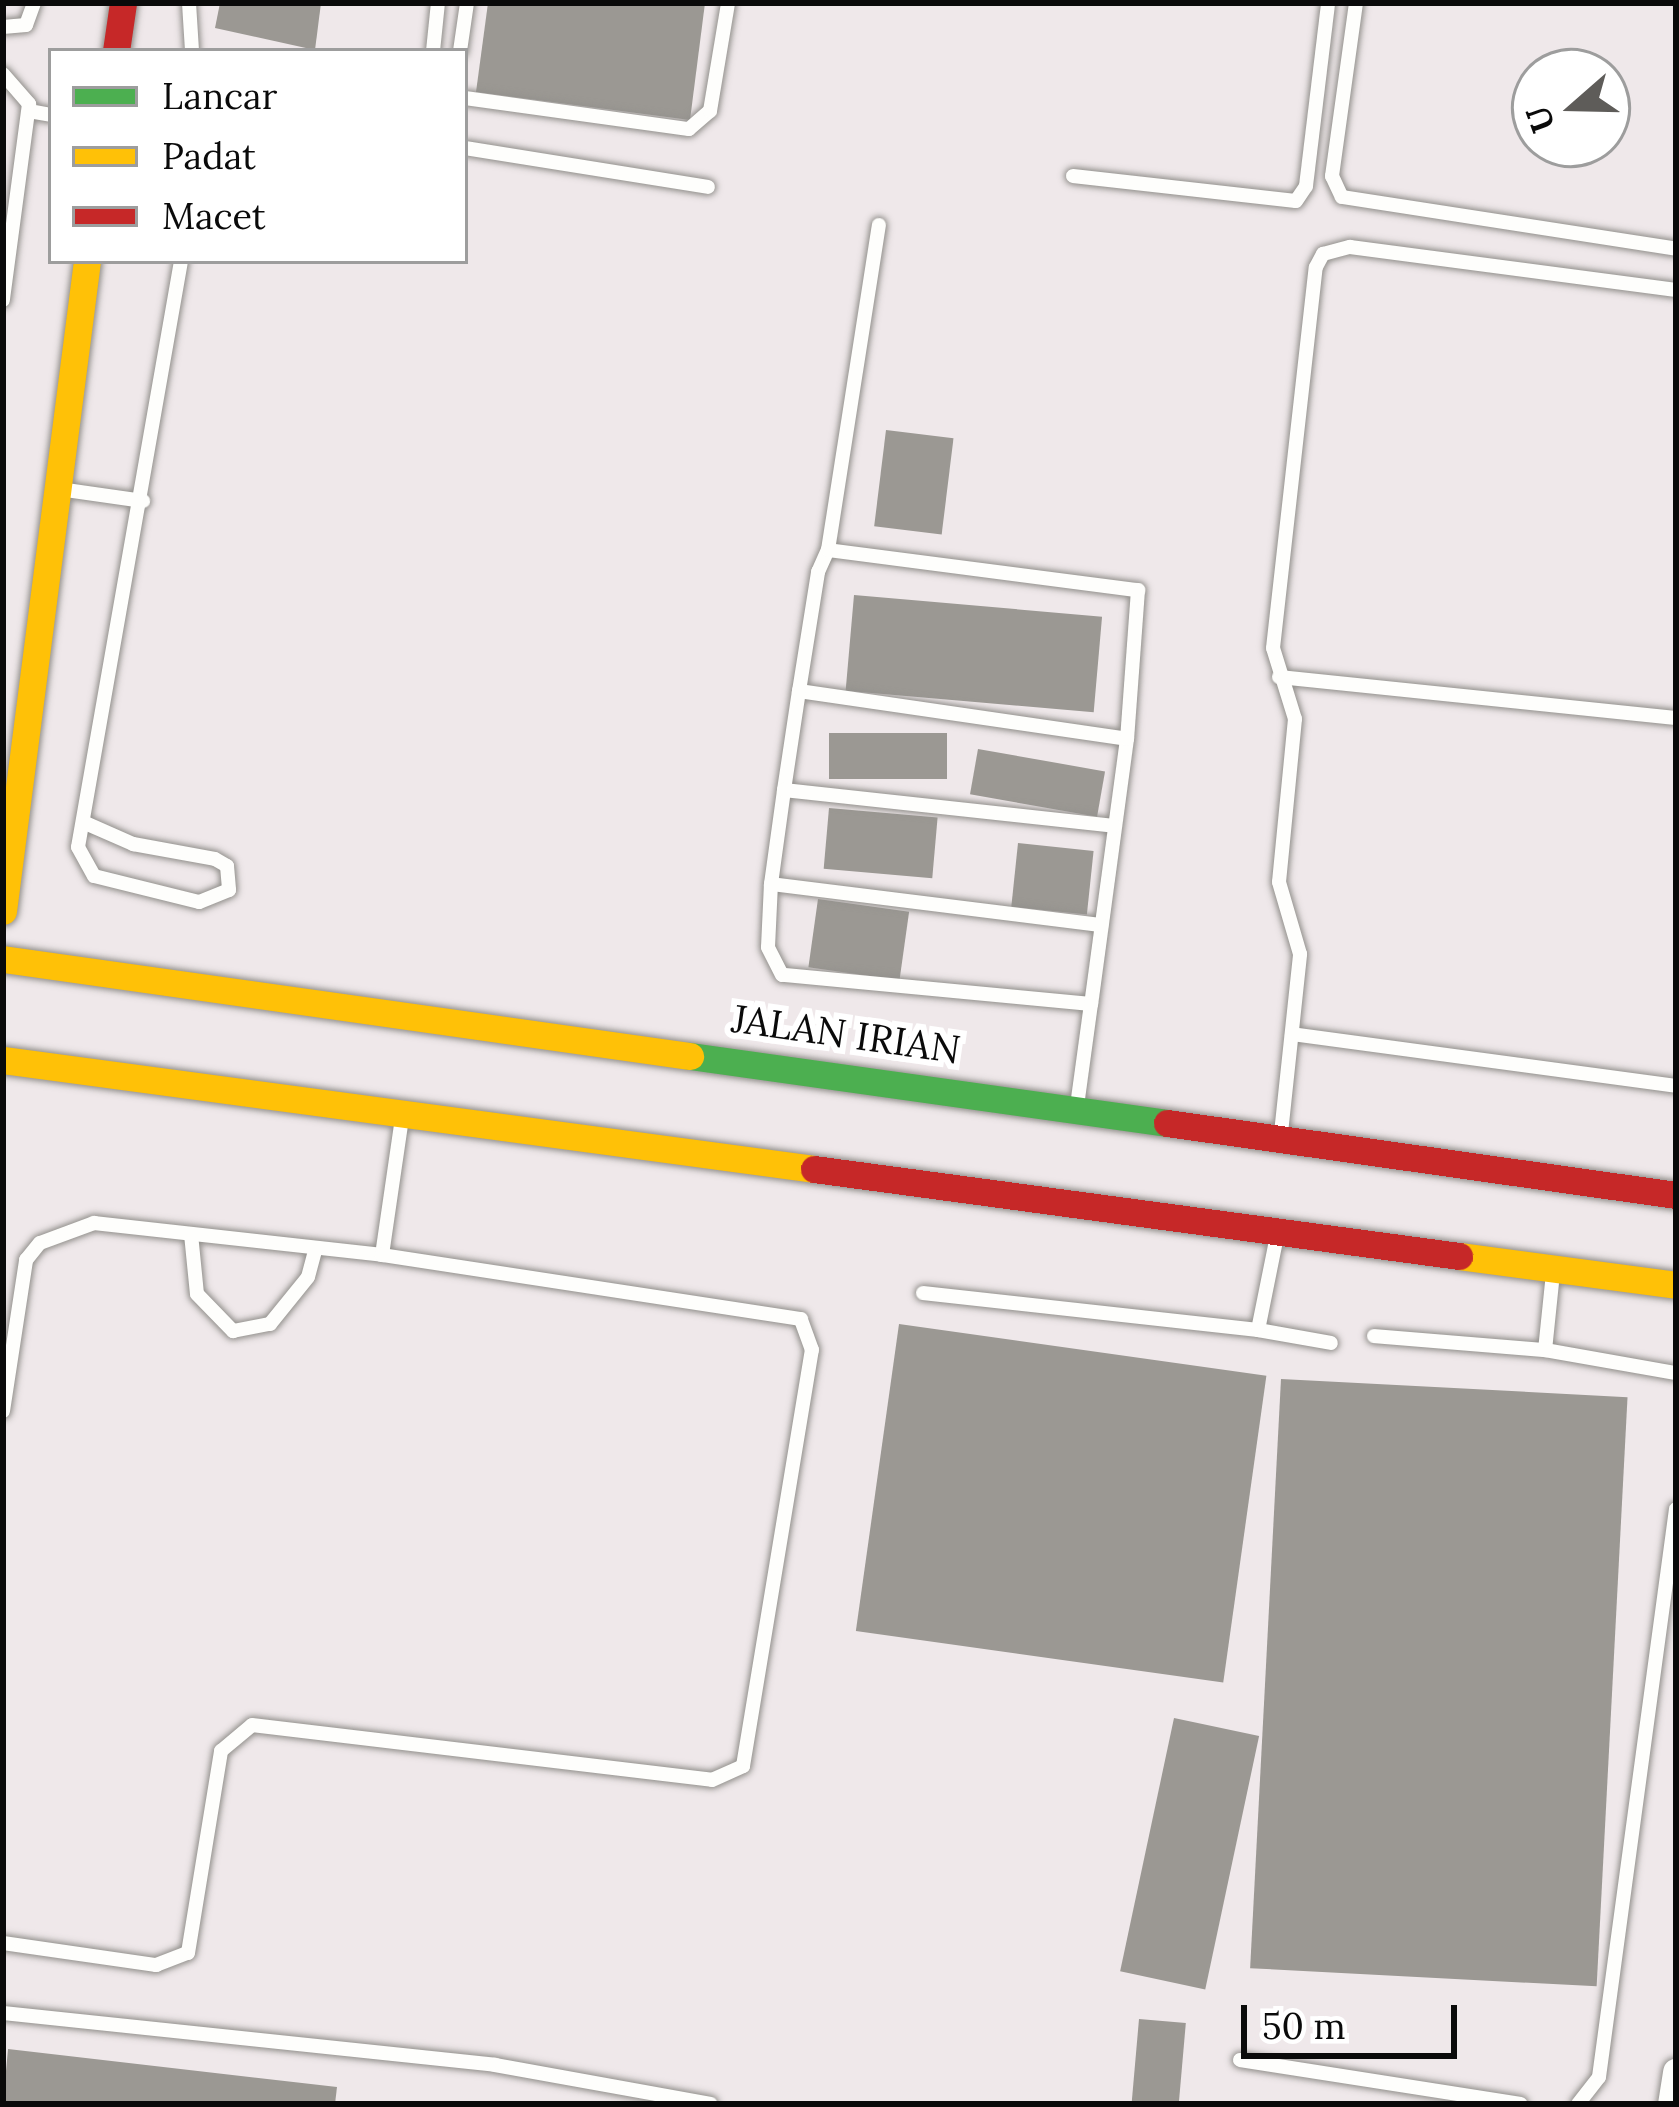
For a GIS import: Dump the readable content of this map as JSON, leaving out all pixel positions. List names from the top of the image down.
{
  "streets": {
    "street": ["JALAN IRIAN"]
  },
  "legend": ["Lancar", "Padat", "Macet"],
  "scale_bar": "50 m",
  "north": "left"
}
